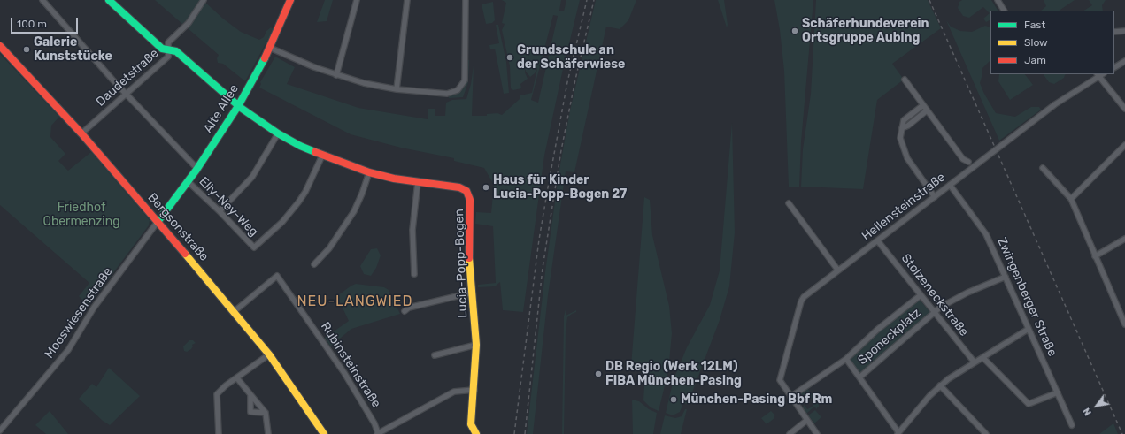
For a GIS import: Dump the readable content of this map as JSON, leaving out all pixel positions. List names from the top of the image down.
{
  "streets": {
    "street": [
      "Daudetstraße",
      "Alte Allee",
      "Elly-Ney-Weg",
      "Hellensteinstraße",
      "Bergsonstraße",
      "Lucia-Popp-Bogen",
      "Stolzeneckstraße",
      "Zwingenberger Straße",
      "Mooswiesenstraße",
      "Sponeckplatz",
      "Rubinsteinstraße"
    ]
  },
  "crossings": [
    ["Daudetstraße", "Bergsonstraße"],
    ["Daudetstraße", "Lucia-Popp-Bogen"],
    ["Alte Allee", "Elly-Ney-Weg"],
    ["Alte Allee", "Bergsonstraße"],
    ["Alte Allee", "Lucia-Popp-Bogen"],
    ["Alte Allee", "Mooswiesenstraße"],
    ["Elly-Ney-Weg", "Lucia-Popp-Bogen"],
    ["Hellensteinstraße", "Stolzeneckstraße"],
    ["Hellensteinstraße", "Zwingenberger Straße"],
    ["Hellensteinstraße", "Sponeckplatz"],
    ["Bergsonstraße", "Mooswiesenstraße"],
    ["Bergsonstraße", "Rubinsteinstraße"],
    ["Stolzeneckstraße", "Sponeckplatz"],
    ["Zwingenberger Straße", "Sponeckplatz"]
  ],
  "districts": ["NEU-LANGWIED"],
  "parks": ["Friedhof Obermenzing"],
  "places": [
    "Schäferhundeverein Ortsgruppe Aubing",
    "Galerie Kunststücke",
    "Grundschule an der Schäferwiese",
    "Haus für Kinder Lucia-Popp-Bogen 27",
    "DB Regio (Werk 12LM) FIBA München-Pasing",
    "München-Pasing Bbf Rm"
  ],
  "legend": ["Fast", "Slow", "Jam"],
  "scale_bar": "100 m",
  "north": "bottom left"
}
